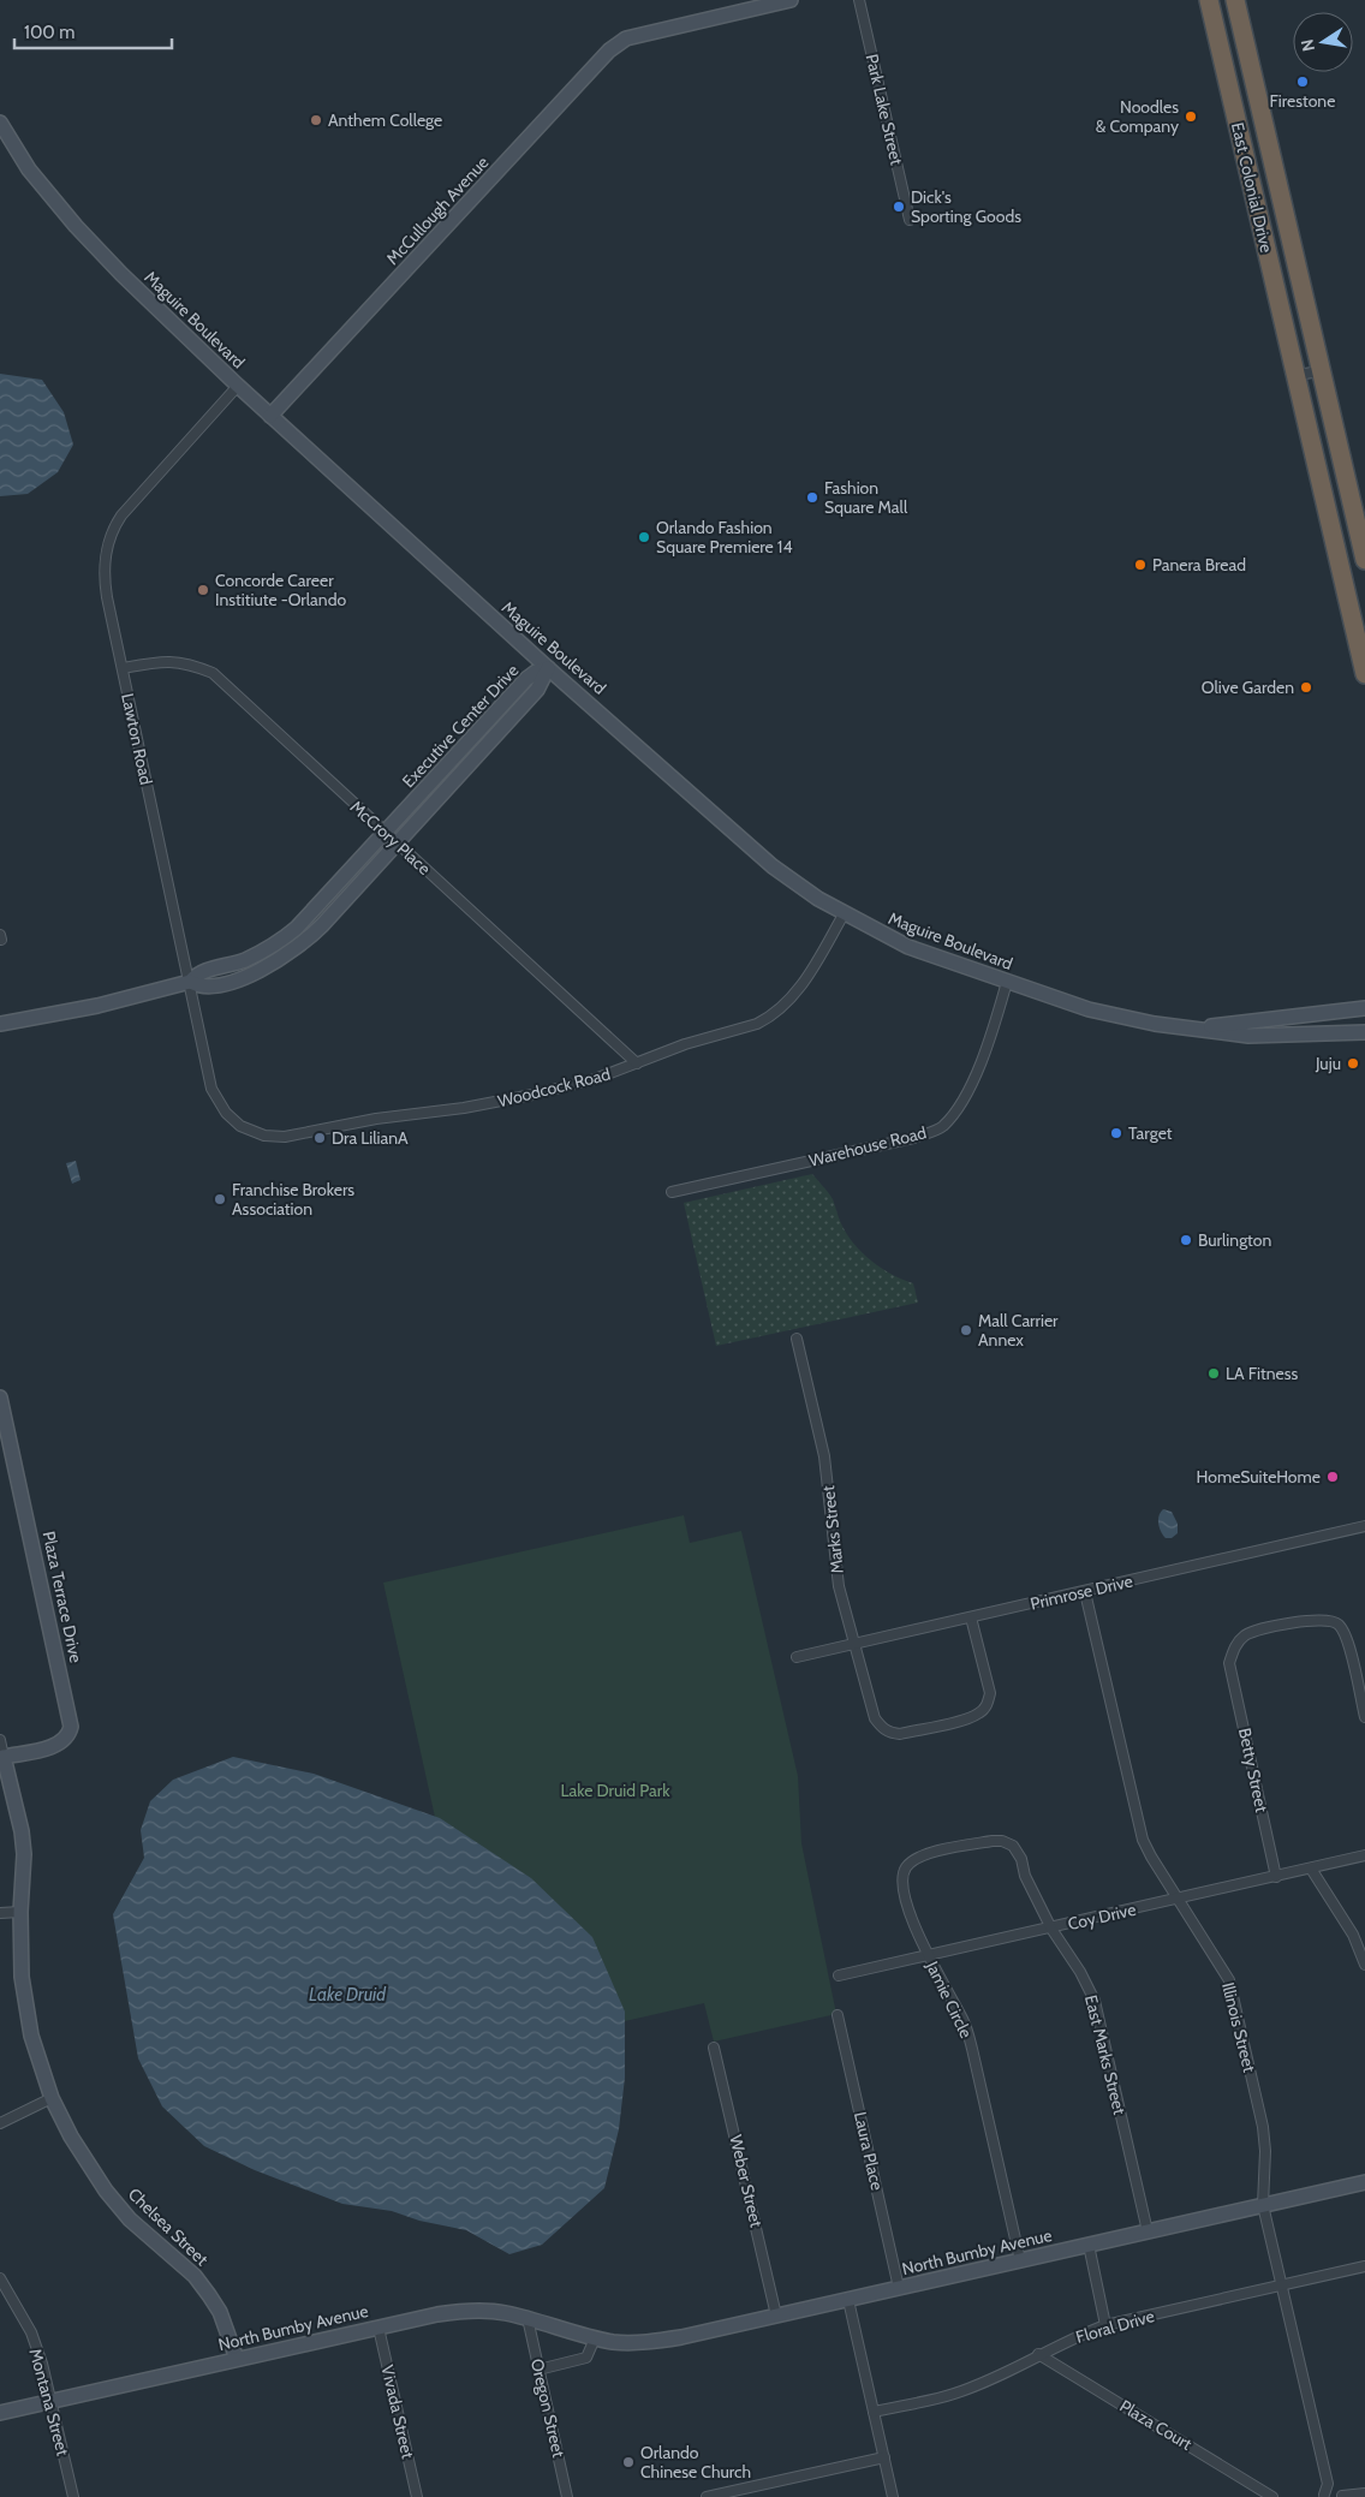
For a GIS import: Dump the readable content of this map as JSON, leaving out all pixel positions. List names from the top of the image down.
{
  "streets": {
    "highway": ["East Colonial Drive"],
    "street": [
      "Park Lake Street",
      "McCullough Avenue",
      "Maguire Boulevard",
      "Executive Center Drive",
      "Lawton Road",
      "McCrory Place",
      "Woodcock Road",
      "Warehouse Road",
      "Marks Street",
      "Primrose Drive",
      "Plaza Terrace Drive",
      "Betty Street",
      "Coy Drive",
      "Jamie Circle",
      "Illinois Street",
      "East Marks Street",
      "Laura Place",
      "Weber Street",
      "Chelsea Street",
      "North Bumby Avenue",
      "Floral Drive",
      "Montana Street",
      "Oregon Street",
      "Vivada Street",
      "Plaza Court"
    ]
  },
  "crossings": [
    ["McCullough Avenue", "Maguire Boulevard"],
    ["Maguire Boulevard", "Executive Center Drive"],
    ["Maguire Boulevard", "Lawton Road"],
    ["Maguire Boulevard", "Woodcock Road"],
    ["Maguire Boulevard", "Warehouse Road"],
    ["Executive Center Drive", "Lawton Road"],
    ["Executive Center Drive", "McCrory Place"],
    ["Lawton Road", "McCrory Place"],
    ["Lawton Road", "Woodcock Road"],
    ["McCrory Place", "Woodcock Road"],
    ["Marks Street", "Primrose Drive"],
    ["Primrose Drive", "Illinois Street"],
    ["Plaza Terrace Drive", "Chelsea Street"],
    ["Betty Street", "Coy Drive"],
    ["Coy Drive", "Jamie Circle"],
    ["Coy Drive", "Illinois Street"],
    ["Coy Drive", "East Marks Street"],
    ["Jamie Circle", "East Marks Street"],
    ["Jamie Circle", "North Bumby Avenue"],
    ["Illinois Street", "North Bumby Avenue"],
    ["Illinois Street", "Floral Drive"],
    ["East Marks Street", "North Bumby Avenue"],
    ["Laura Place", "North Bumby Avenue"],
    ["Weber Street", "North Bumby Avenue"],
    ["Chelsea Street", "North Bumby Avenue"],
    ["North Bumby Avenue", "Montana Street"],
    ["North Bumby Avenue", "Oregon Street"],
    ["North Bumby Avenue", "Vivada Street"],
    ["Floral Drive", "Plaza Court"]
  ],
  "water": ["Lake Druid"],
  "parks": ["Lake Druid Park"],
  "places": [
    "Firestone",
    "Noodles & Company",
    "Anthem College",
    "Dick's Sporting Goods",
    "Fashion Square Mall",
    "Orlando Fashion Square Premiere 14",
    "Panera Bread",
    "Concorde Career Institiute -Orlando",
    "Olive Garden",
    "Juju",
    "Target",
    "Dra LilianA",
    "Franchise Brokers Association",
    "Burlington",
    "Mall Carrier Annex",
    "LA Fitness",
    "HomeSuiteHome",
    "Orlando Chinese Church"
  ],
  "scale_bar": "100 m",
  "north": "left"
}
